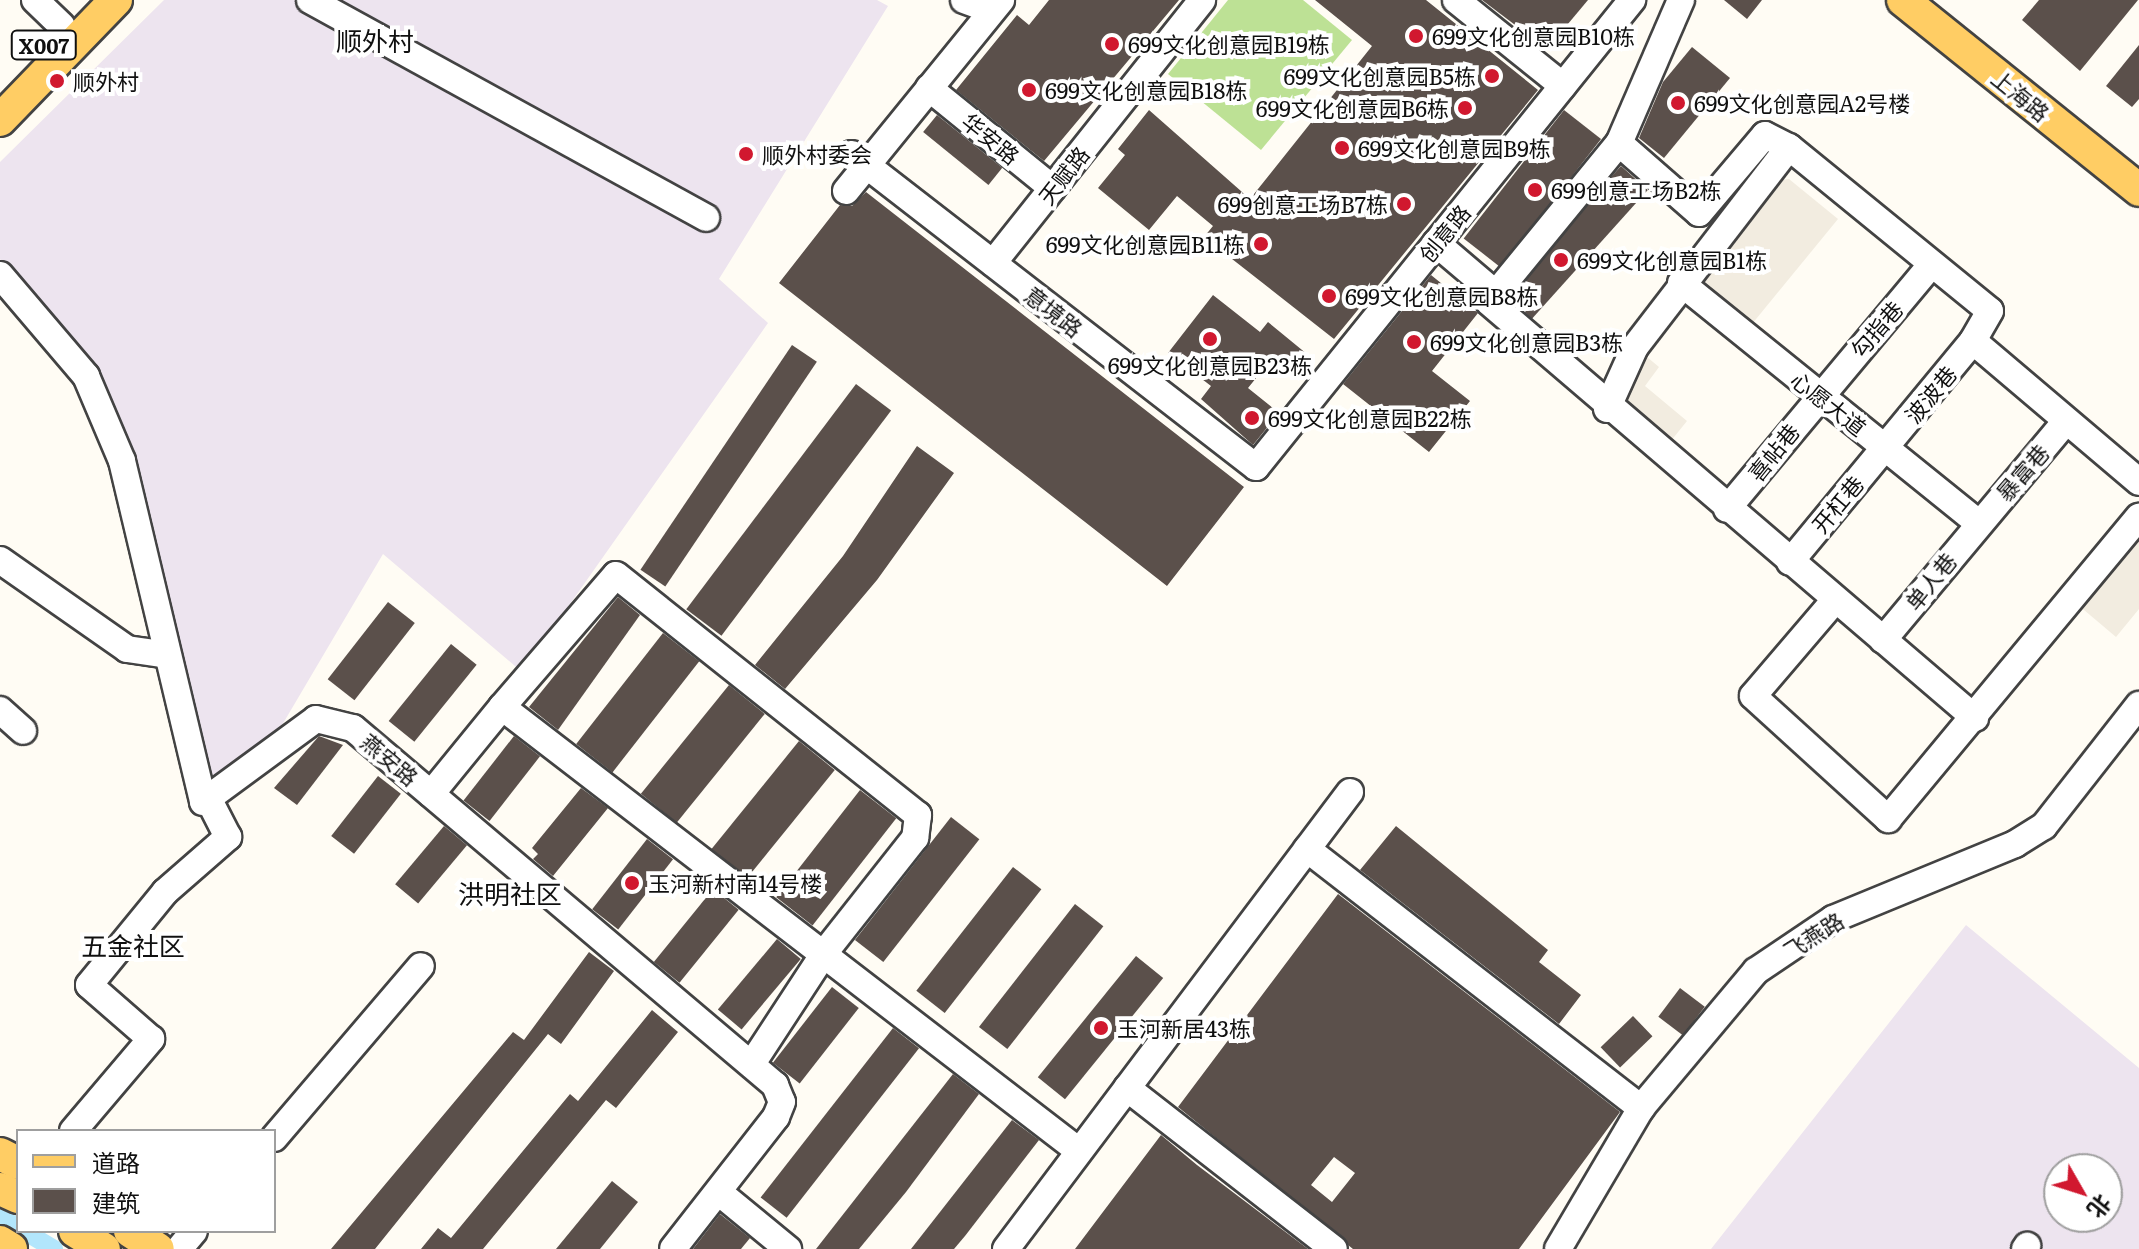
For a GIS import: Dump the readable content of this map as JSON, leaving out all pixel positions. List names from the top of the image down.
{
  "streets": {
    "main road": ["X007", "上海路"],
    "street": [
      "华安路",
      "天赋路",
      "创意路",
      "意境路",
      "勾指巷",
      "波波巷",
      "心愿大道",
      "喜帖巷",
      "暴富巷",
      "开杠巷",
      "单人巷",
      "燕安路",
      "飞燕路"
    ]
  },
  "crossings": [
    ["华安路", "天赋路"],
    ["天赋路", "意境路"],
    ["创意路", "意境路"],
    ["勾指巷", "波波巷"],
    ["勾指巷", "心愿大道"],
    ["勾指巷", "喜帖巷"],
    ["波波巷", "心愿大道"],
    ["波波巷", "开杠巷"],
    ["心愿大道", "喜帖巷"],
    ["心愿大道", "暴富巷"],
    ["心愿大道", "开杠巷"],
    ["心愿大道", "单人巷"],
    ["暴富巷", "单人巷"]
  ],
  "districts": ["顺外村", "洪明社区", "五金社区"],
  "places": [
    "699文化创意园B10栋",
    "699文化创意园B19栋",
    "699文化创意园B5栋",
    "顺外村",
    "699文化创意园B18栋",
    "699文化创意园A2号楼",
    "699文化创意园B6栋",
    "699文化创意园B9栋",
    "顺外村委会",
    "699创意工场B2栋",
    "699创意工场B7栋",
    "699文化创意园B11栋",
    "699文化创意园B1栋",
    "699文化创意园B8栋",
    "699文化创意园B23栋",
    "699文化创意园B3栋",
    "699文化创意园B22栋",
    "玉河新村南14号楼",
    "玉河新居43栋"
  ],
  "legend": ["道路", "建筑"],
  "north": "bottom right"
}
